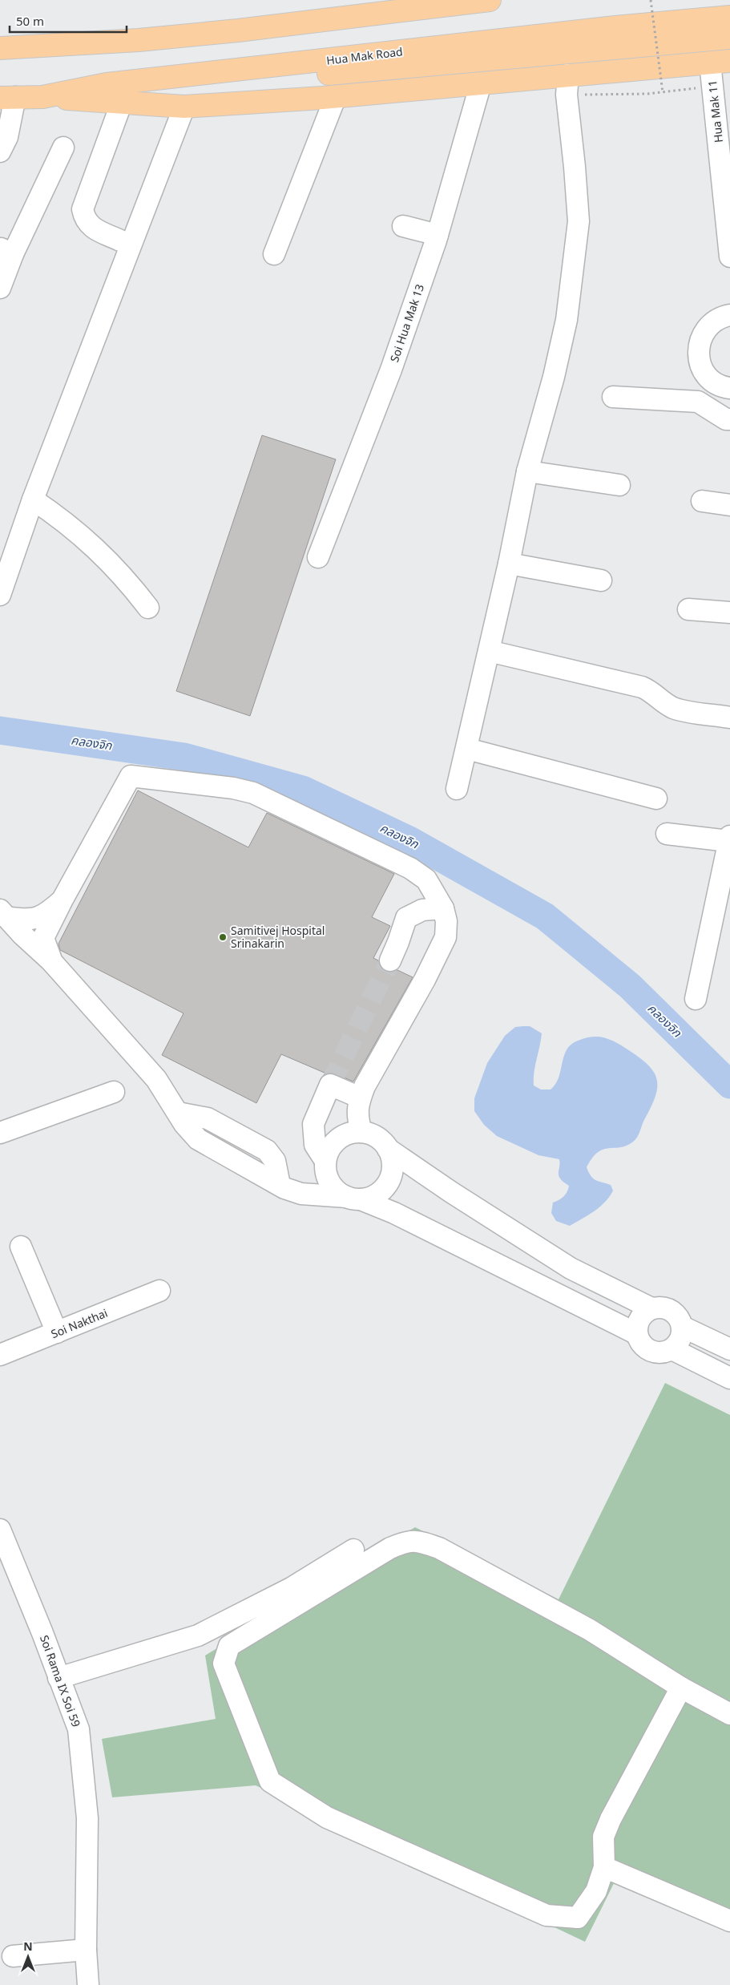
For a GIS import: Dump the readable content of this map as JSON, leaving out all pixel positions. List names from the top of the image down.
{
  "streets": {
    "main road": ["Hua Mak Road"],
    "street": [
      "Hua Mak 11",
      "Soi Hua Mak 13",
      "Soi Nakthai",
      "Soi Rama IX Soi 59"
    ]
  },
  "water": ["คลองจิก"],
  "places": ["Samitivej Hospital Srinakarin"],
  "scale_bar": "50 m",
  "north": "top"
}
